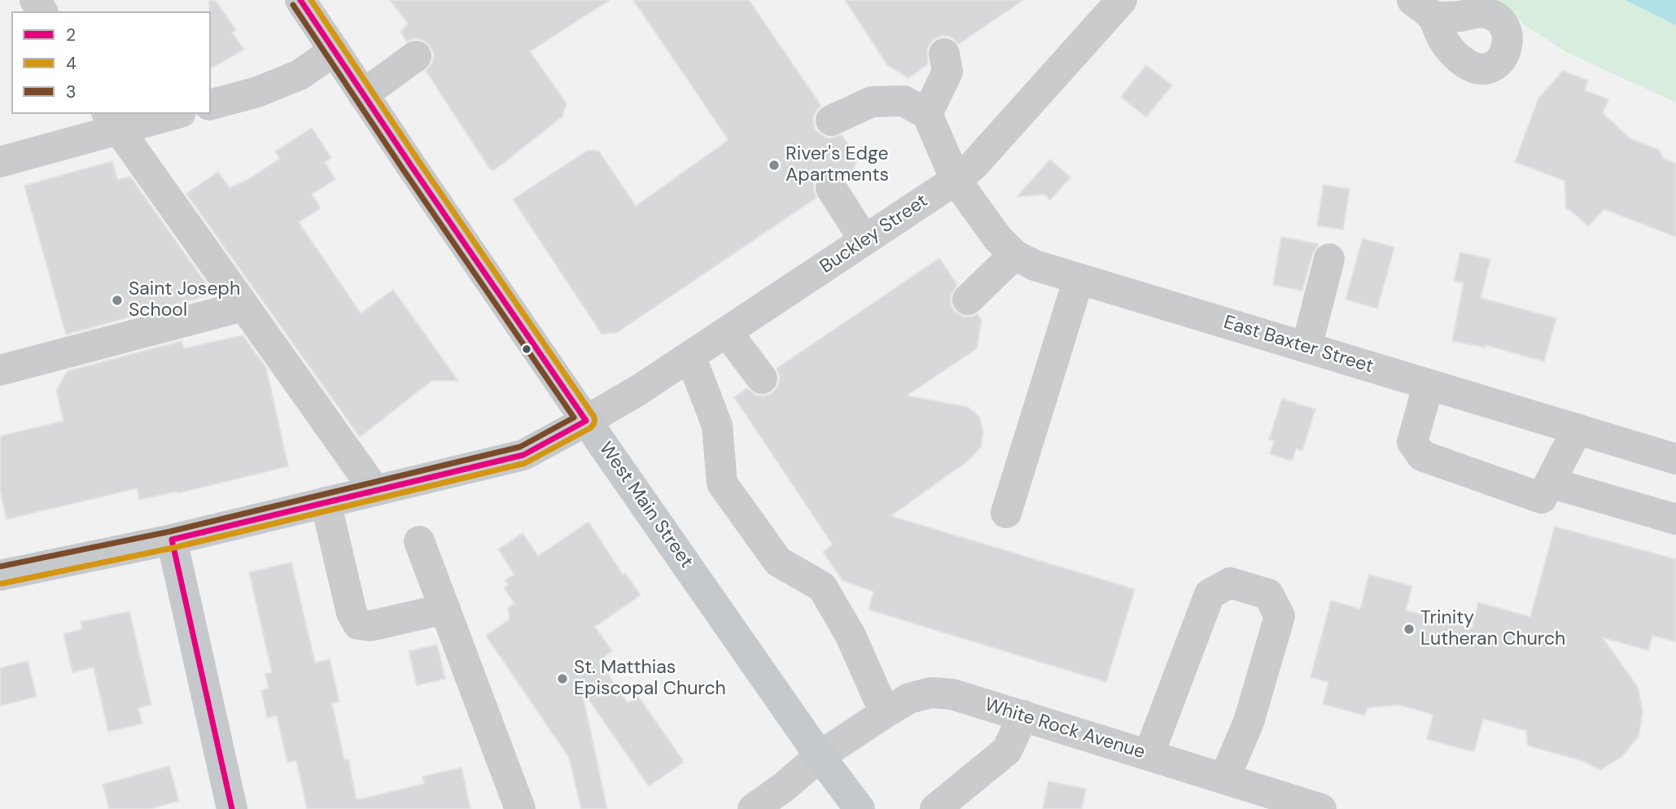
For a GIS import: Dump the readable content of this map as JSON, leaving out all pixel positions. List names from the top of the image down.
{
  "streets": {
    "main road": ["West Main Street"],
    "street": ["Buckley Street", "East Baxter Street", "White Rock Avenue"]
  },
  "crossings": [
    ["Buckley Street", "East Baxter Street"],
    ["Buckley Street", "West Main Street"],
    ["West Main Street", "White Rock Avenue"]
  ],
  "places": [
    "River's Edge Apartments",
    "Saint Joseph School",
    "Trinity Lutheran Church",
    "St. Matthias Episcopal Church"
  ],
  "lines": ["transit line 2", "transit line 4", "transit line 3"],
  "legend": ["2", "4", "3"]
}
